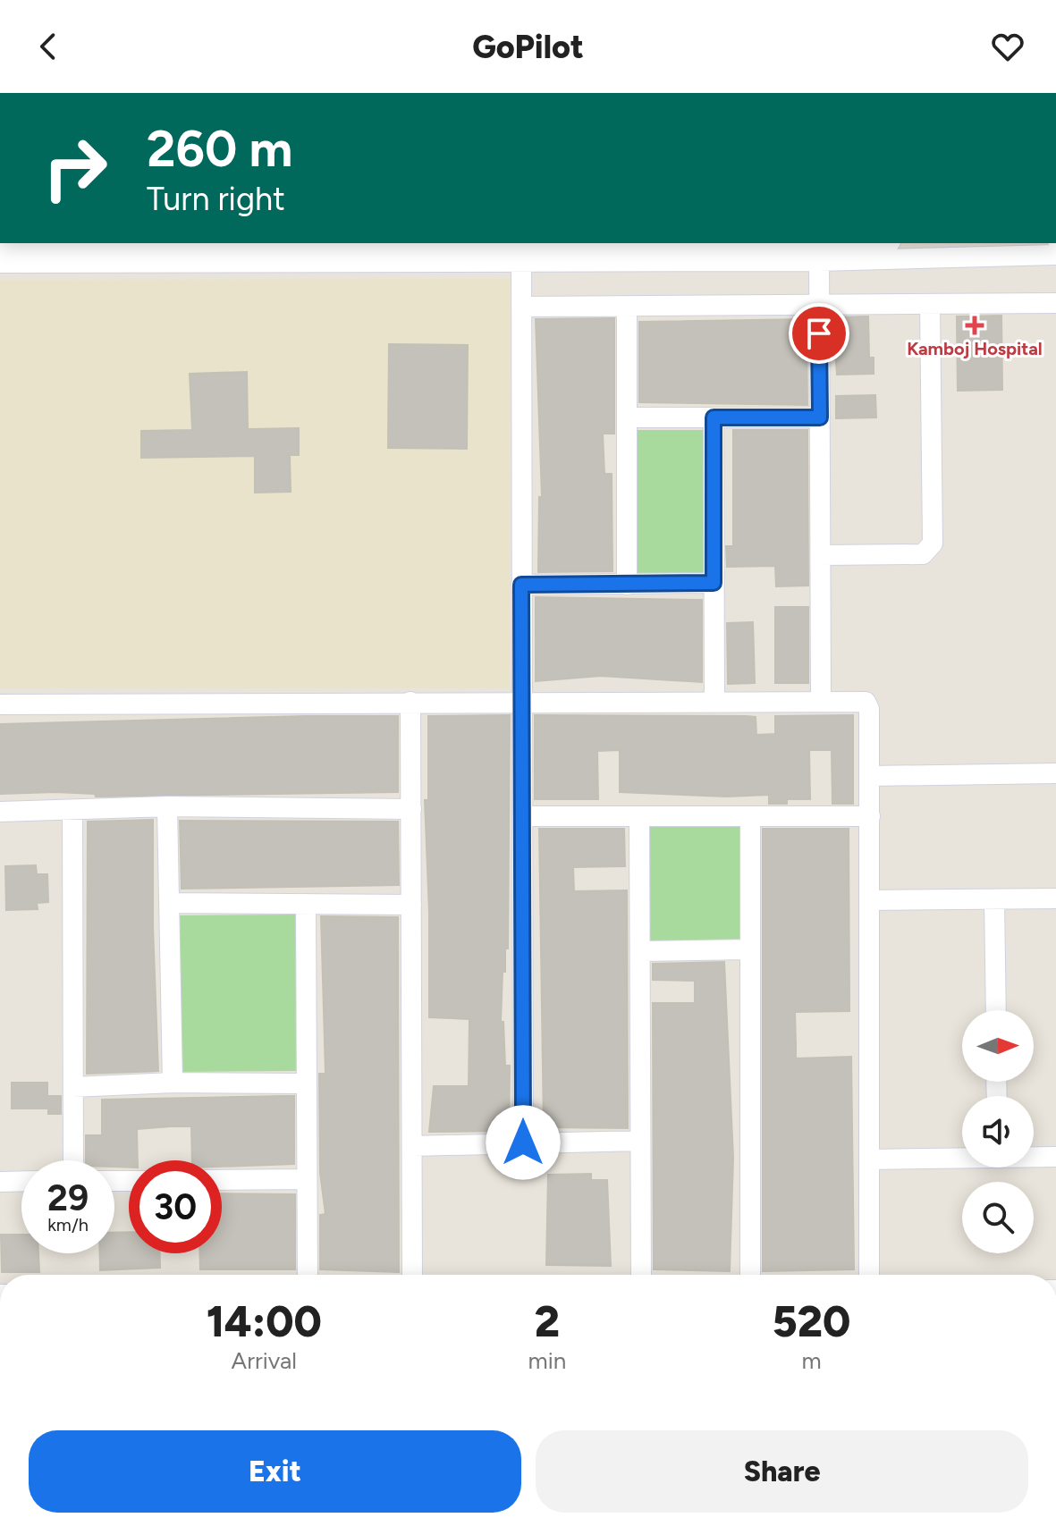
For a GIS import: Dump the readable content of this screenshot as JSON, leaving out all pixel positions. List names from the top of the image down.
{
  "places": {
    "health": ["Kamboj Hospital"]
  },
  "north": "right",
  "page": {
    "header": "GoPilot",
    "turn": ["260 m", "Turn right"],
    "speed": "29 km/h",
    "limit": "30",
    "eta": [
      "14:00",
      "Arrival",
      "2",
      "min",
      "520",
      "m"
    ],
    "buttons": ["Exit", "Share"]
  }
}
